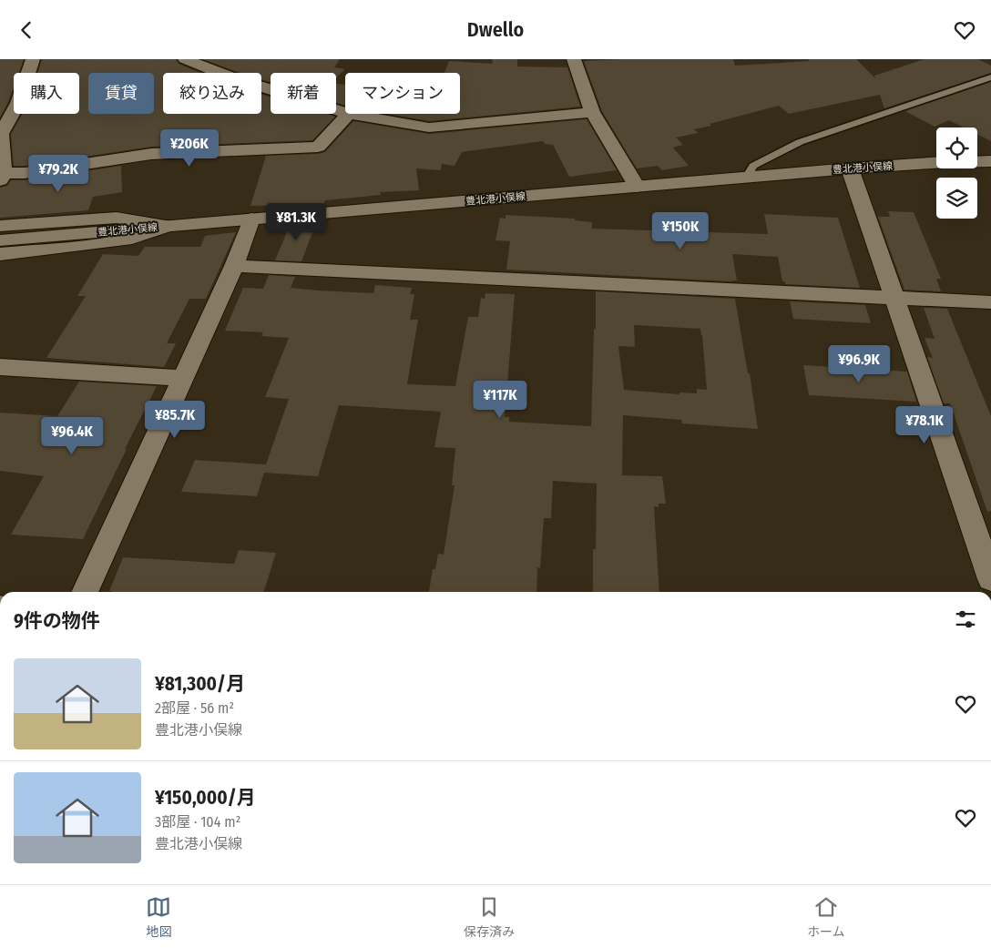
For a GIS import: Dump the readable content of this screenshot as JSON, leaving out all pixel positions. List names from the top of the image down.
{
  "streets": {
    "street": ["豊北港小俣線"]
  },
  "page": {
    "header": "Dwello",
    "chip": [
      "購入",
      "賃貸",
      "絞り込み",
      "新着",
      "マンション"
    ],
    "price": [
      "¥206K",
      "¥79.2K",
      "¥81.3K",
      "¥150K",
      "¥96.9K",
      "¥117K",
      "¥85.7K",
      "¥78.1K",
      "¥96.4K"
    ],
    "heading": "9件の物件",
    "list": [
      {
        "name": "¥81,300/月",
        "note": "2部屋 · 56 m² · 豊北港小俣線"
      },
      {
        "name": "¥150,000/月",
        "note": "3部屋 · 104 m² · 豊北港小俣線"
      }
    ],
    "tabs": ["地図", "保存済み", "ホーム"]
  }
}
